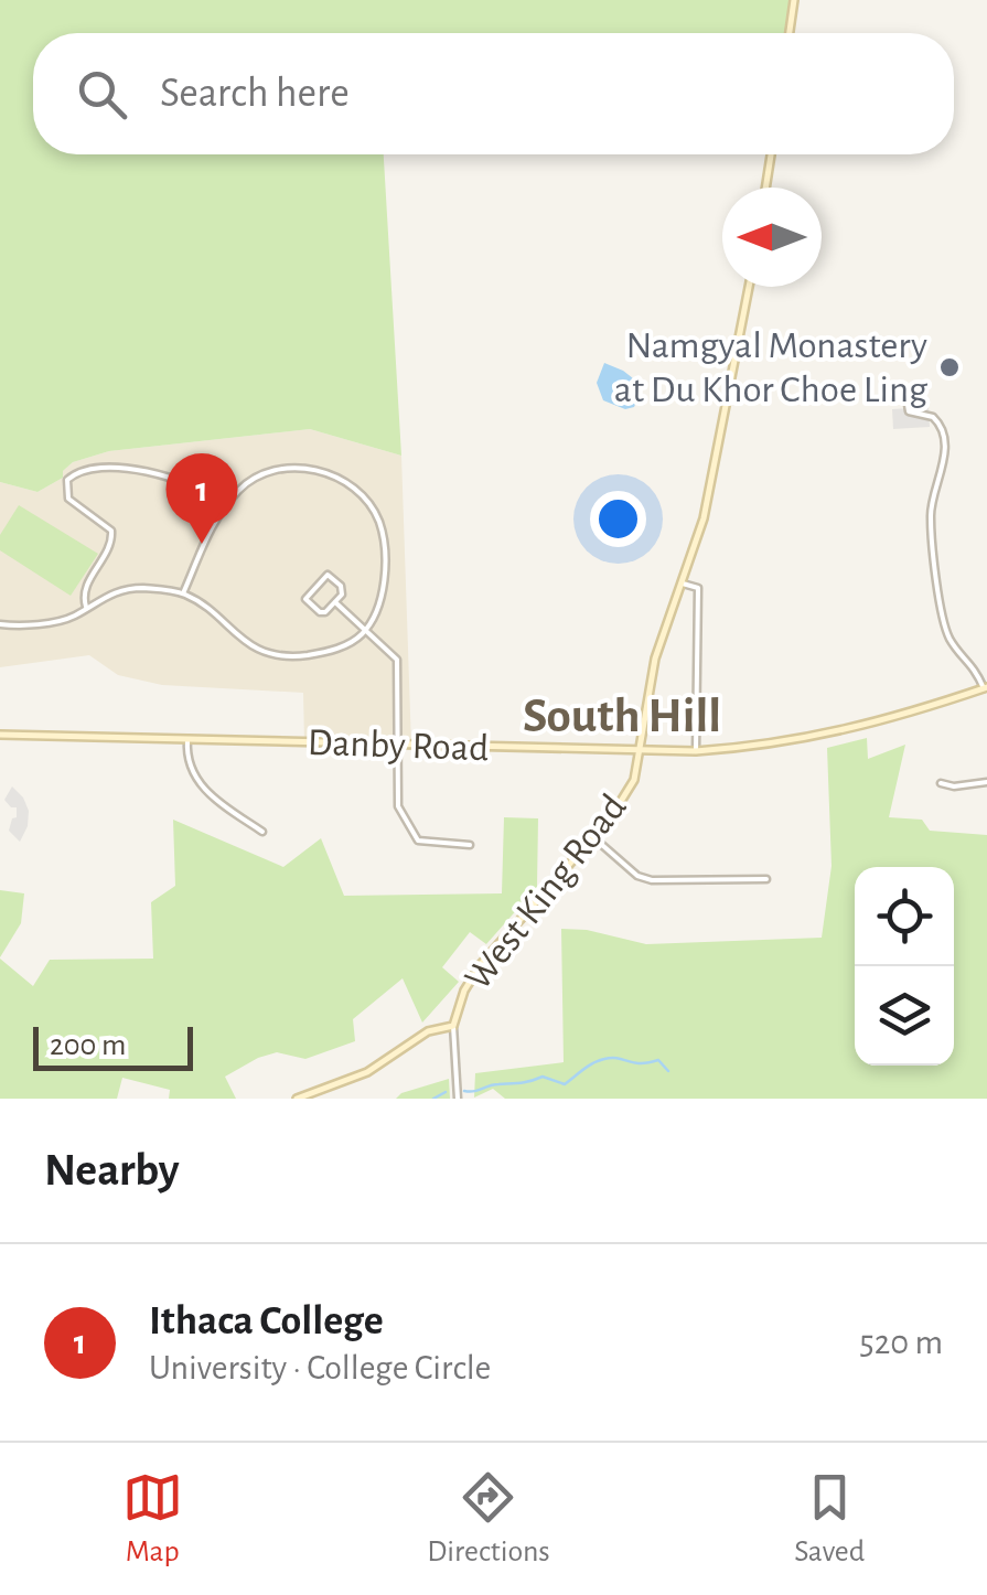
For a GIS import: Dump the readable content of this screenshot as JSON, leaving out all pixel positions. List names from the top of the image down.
{
  "streets": {
    "street": ["Danby Road", "West King Road"]
  },
  "crossings": [
    ["Danby Road", "West King Road"]
  ],
  "districts": ["South Hill"],
  "places": ["Namgyal Monastery at Du Khor Choe Ling"],
  "scale_bar": "200 m",
  "north": "left",
  "page": {
    "search": "Search here",
    "pins": "1",
    "scale": "200 m",
    "heading": "Nearby",
    "list": [
      {
        "mark": "1",
        "name": "Ithaca College",
        "note": "University · College Circle",
        "value": "520 m"
      }
    ],
    "nav": ["Map", "Directions", "Saved"]
  }
}
